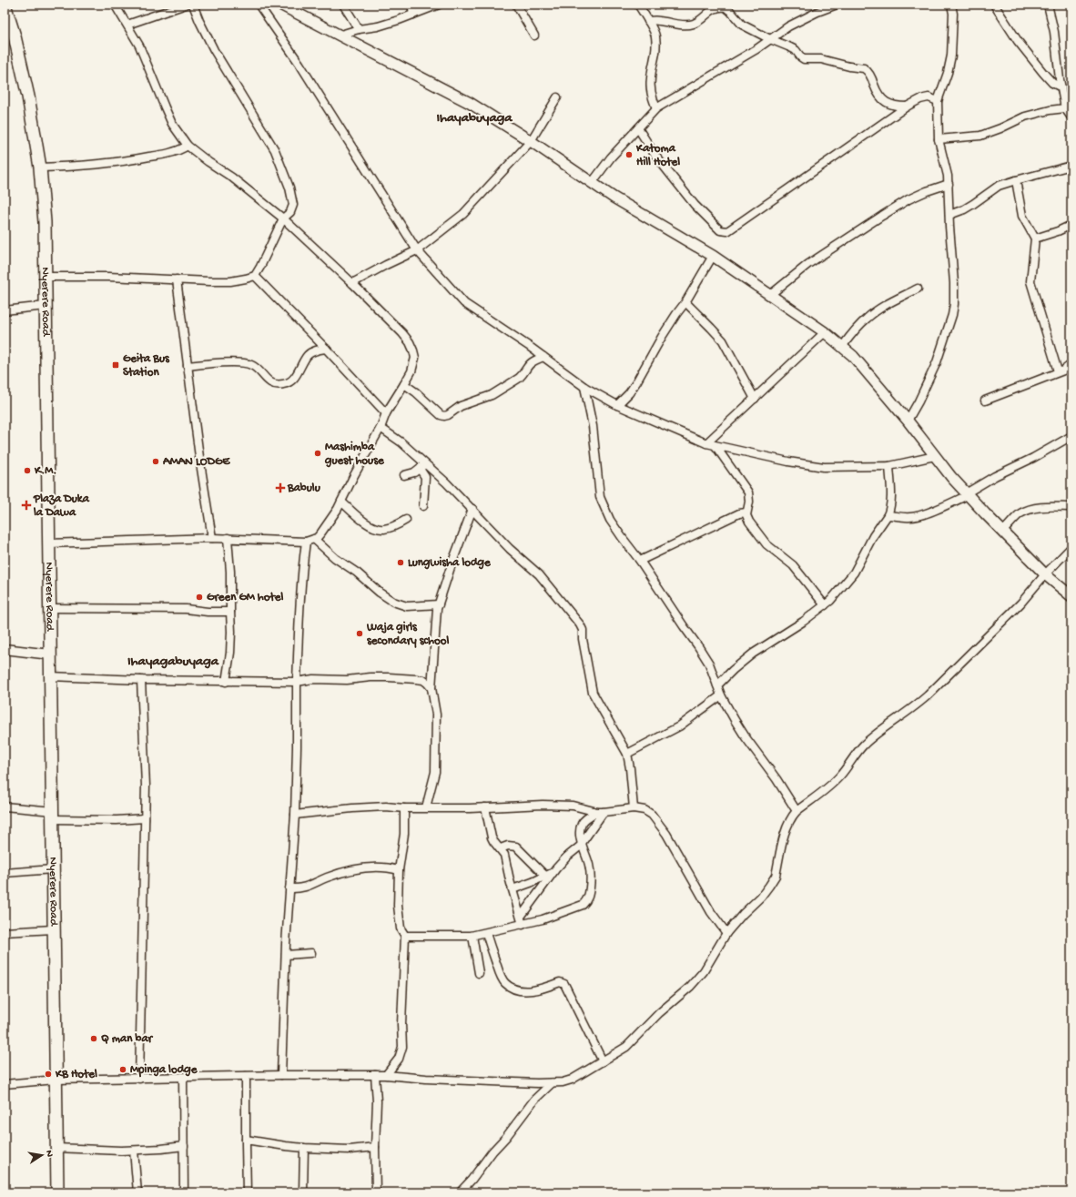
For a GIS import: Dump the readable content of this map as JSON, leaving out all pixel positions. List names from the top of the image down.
{
  "streets": {
    "highway": ["Nyerere Road"]
  },
  "districts": ["Ihayabuyaga", "Ihayagabuyaga"],
  "places": {
    "other": [
      "Katoma Hill Hotel",
      "Mashimba guest house",
      "AMAN LODGE",
      "K.M.",
      "Lungwisha lodge",
      "Green GM hotel",
      "Waja girls secondary school",
      "Q man bar",
      "Mpinga lodge",
      "KB Hotel"
    ],
    "transit": ["Geita Bus Station"],
    "health": ["Babulu", "Plaza Duka la Dawa"]
  },
  "north": "right"
}
